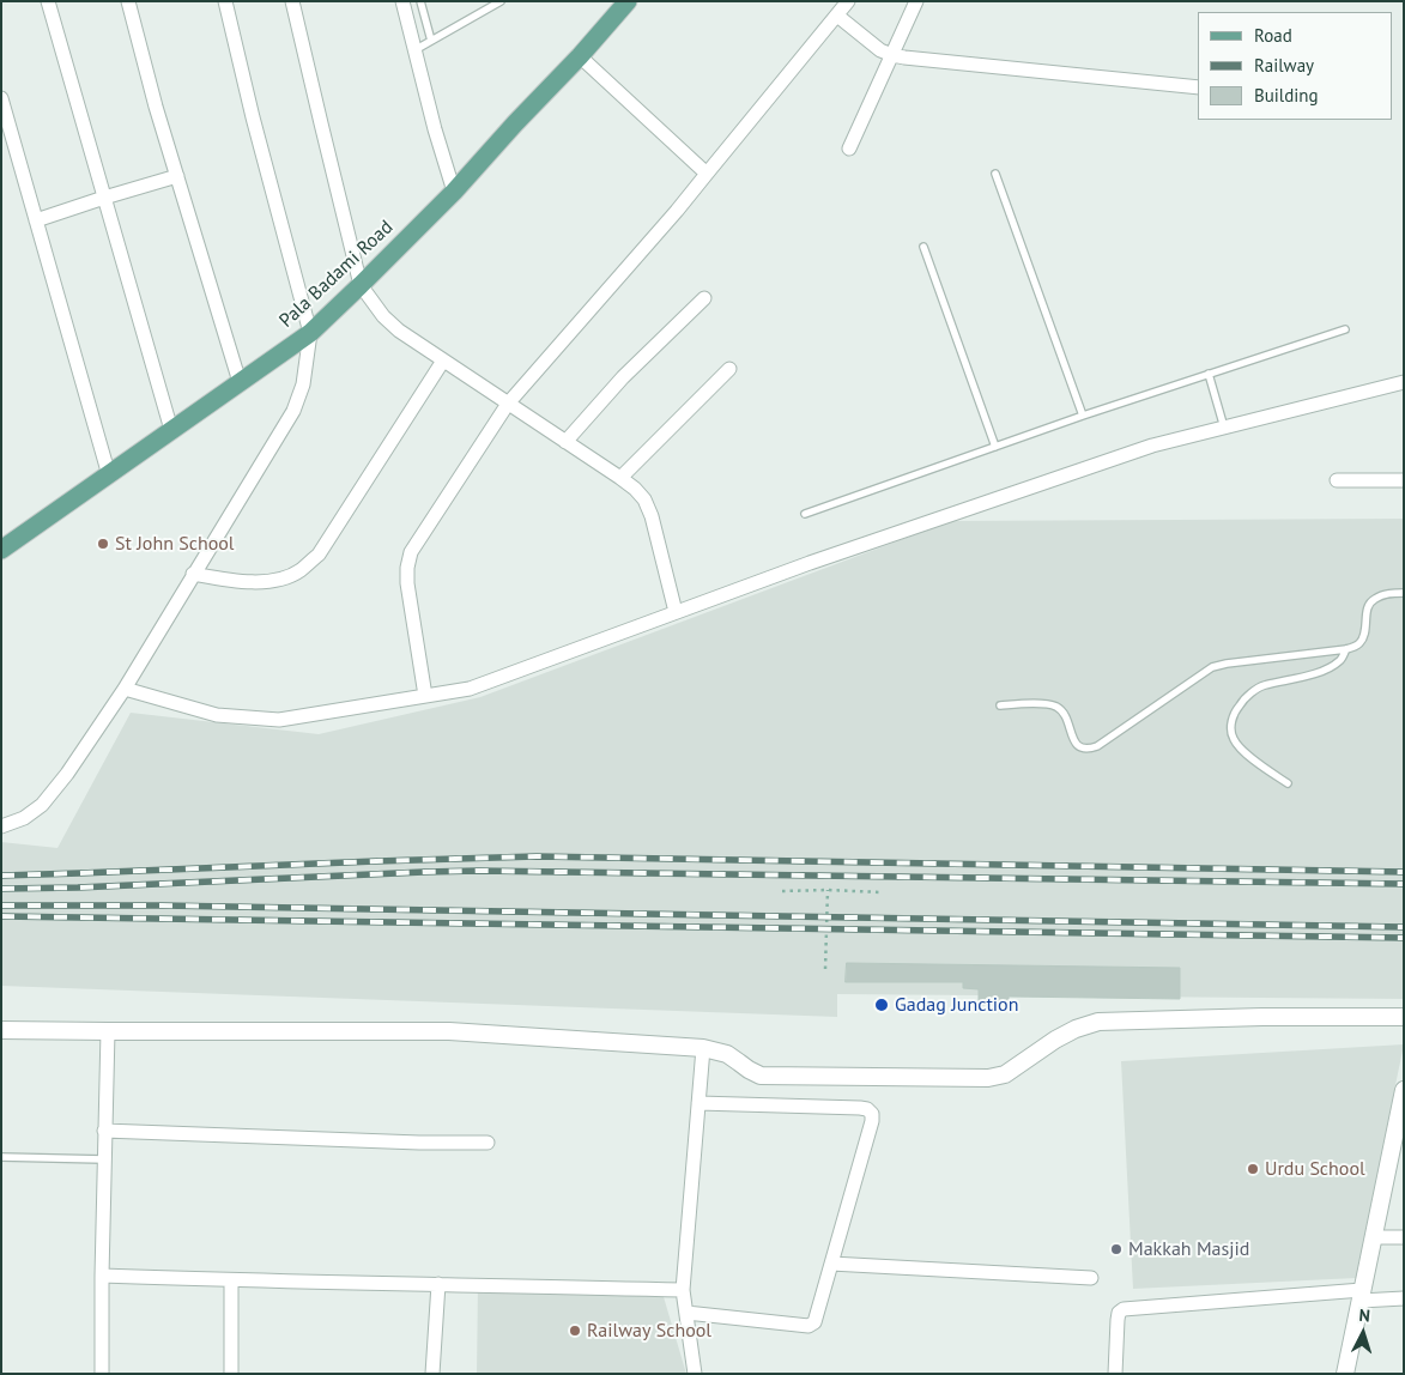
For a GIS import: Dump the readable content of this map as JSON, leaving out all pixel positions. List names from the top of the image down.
{
  "streets": {
    "main road": ["Pala Badami Road"]
  },
  "places": [
    "St John School",
    "Gadag Junction",
    "Urdu School",
    "Makkah Masjid",
    "Railway School"
  ],
  "legend": ["Road", "Railway", "Building"],
  "north": "top"
}
